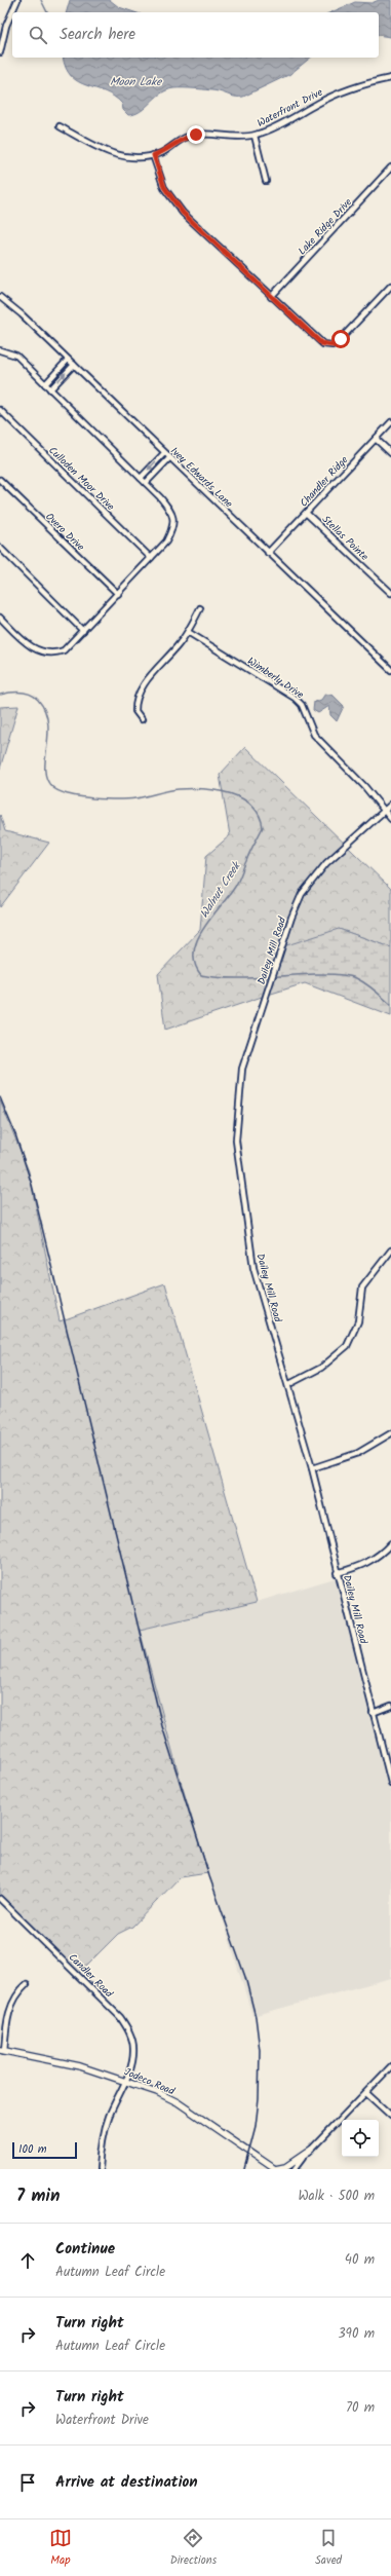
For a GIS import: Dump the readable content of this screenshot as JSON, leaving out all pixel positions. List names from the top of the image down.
{
  "streets": {
    "main road": ["Jodeco Road"],
    "street": [
      "Waterfront Drive",
      "Lake Ridge Drive",
      "Ivey Edwards Lane",
      "Culloden Moor Drive",
      "Chandler Ridge",
      "Overo Drive",
      "Stellas Pointe",
      "Wimberly Drive",
      "Dailey Mill Road",
      "Candler Road"
    ]
  },
  "crossings": [
    ["Ivey Edwards Lane", "Chandler Ridge"],
    ["Chandler Ridge", "Stellas Pointe"],
    ["Wimberly Drive", "Dailey Mill Road"],
    ["Candler Road", "Jodeco Road"]
  ],
  "water": ["Moon Lake", "Walnut Creek"],
  "scale_bar": "100 m",
  "page": {
    "search": "Search here",
    "scale": "100 m",
    "heading": ["7 min", "Walk · 500 m"],
    "list": [
      ["Continue", "Autumn Leaf Circle", "40 m"],
      ["Turn right", "Autumn Leaf Circle", "390 m"],
      ["Turn right", "Waterfront Drive", "70 m"],
      "Arrive at destination"
    ],
    "nav": ["Map", "Directions", "Saved"]
  }
}
